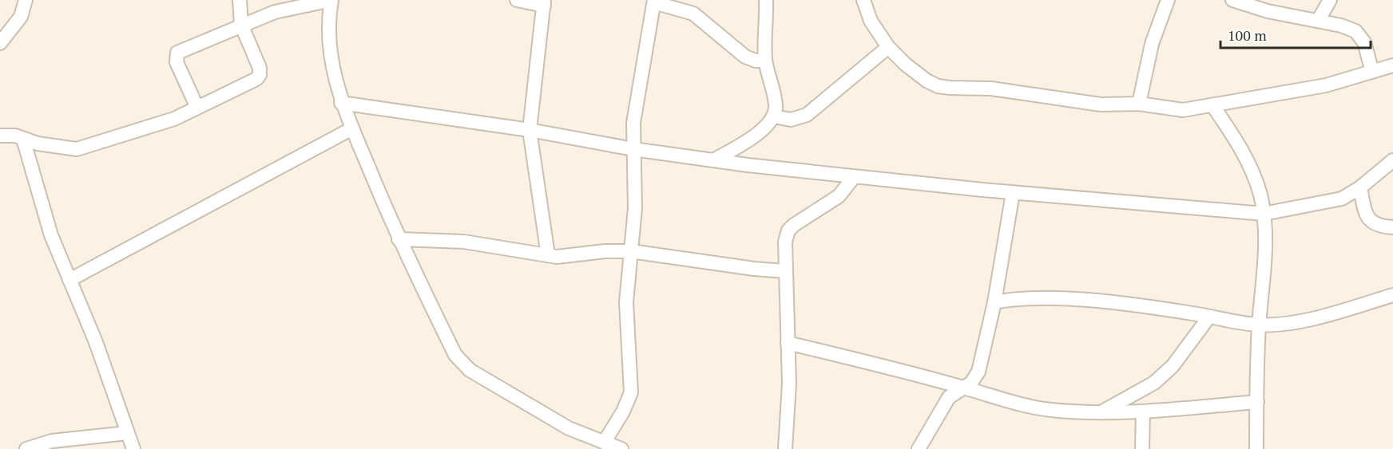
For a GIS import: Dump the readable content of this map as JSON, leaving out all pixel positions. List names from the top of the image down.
{
  "scale_bar": "100 m"
}
